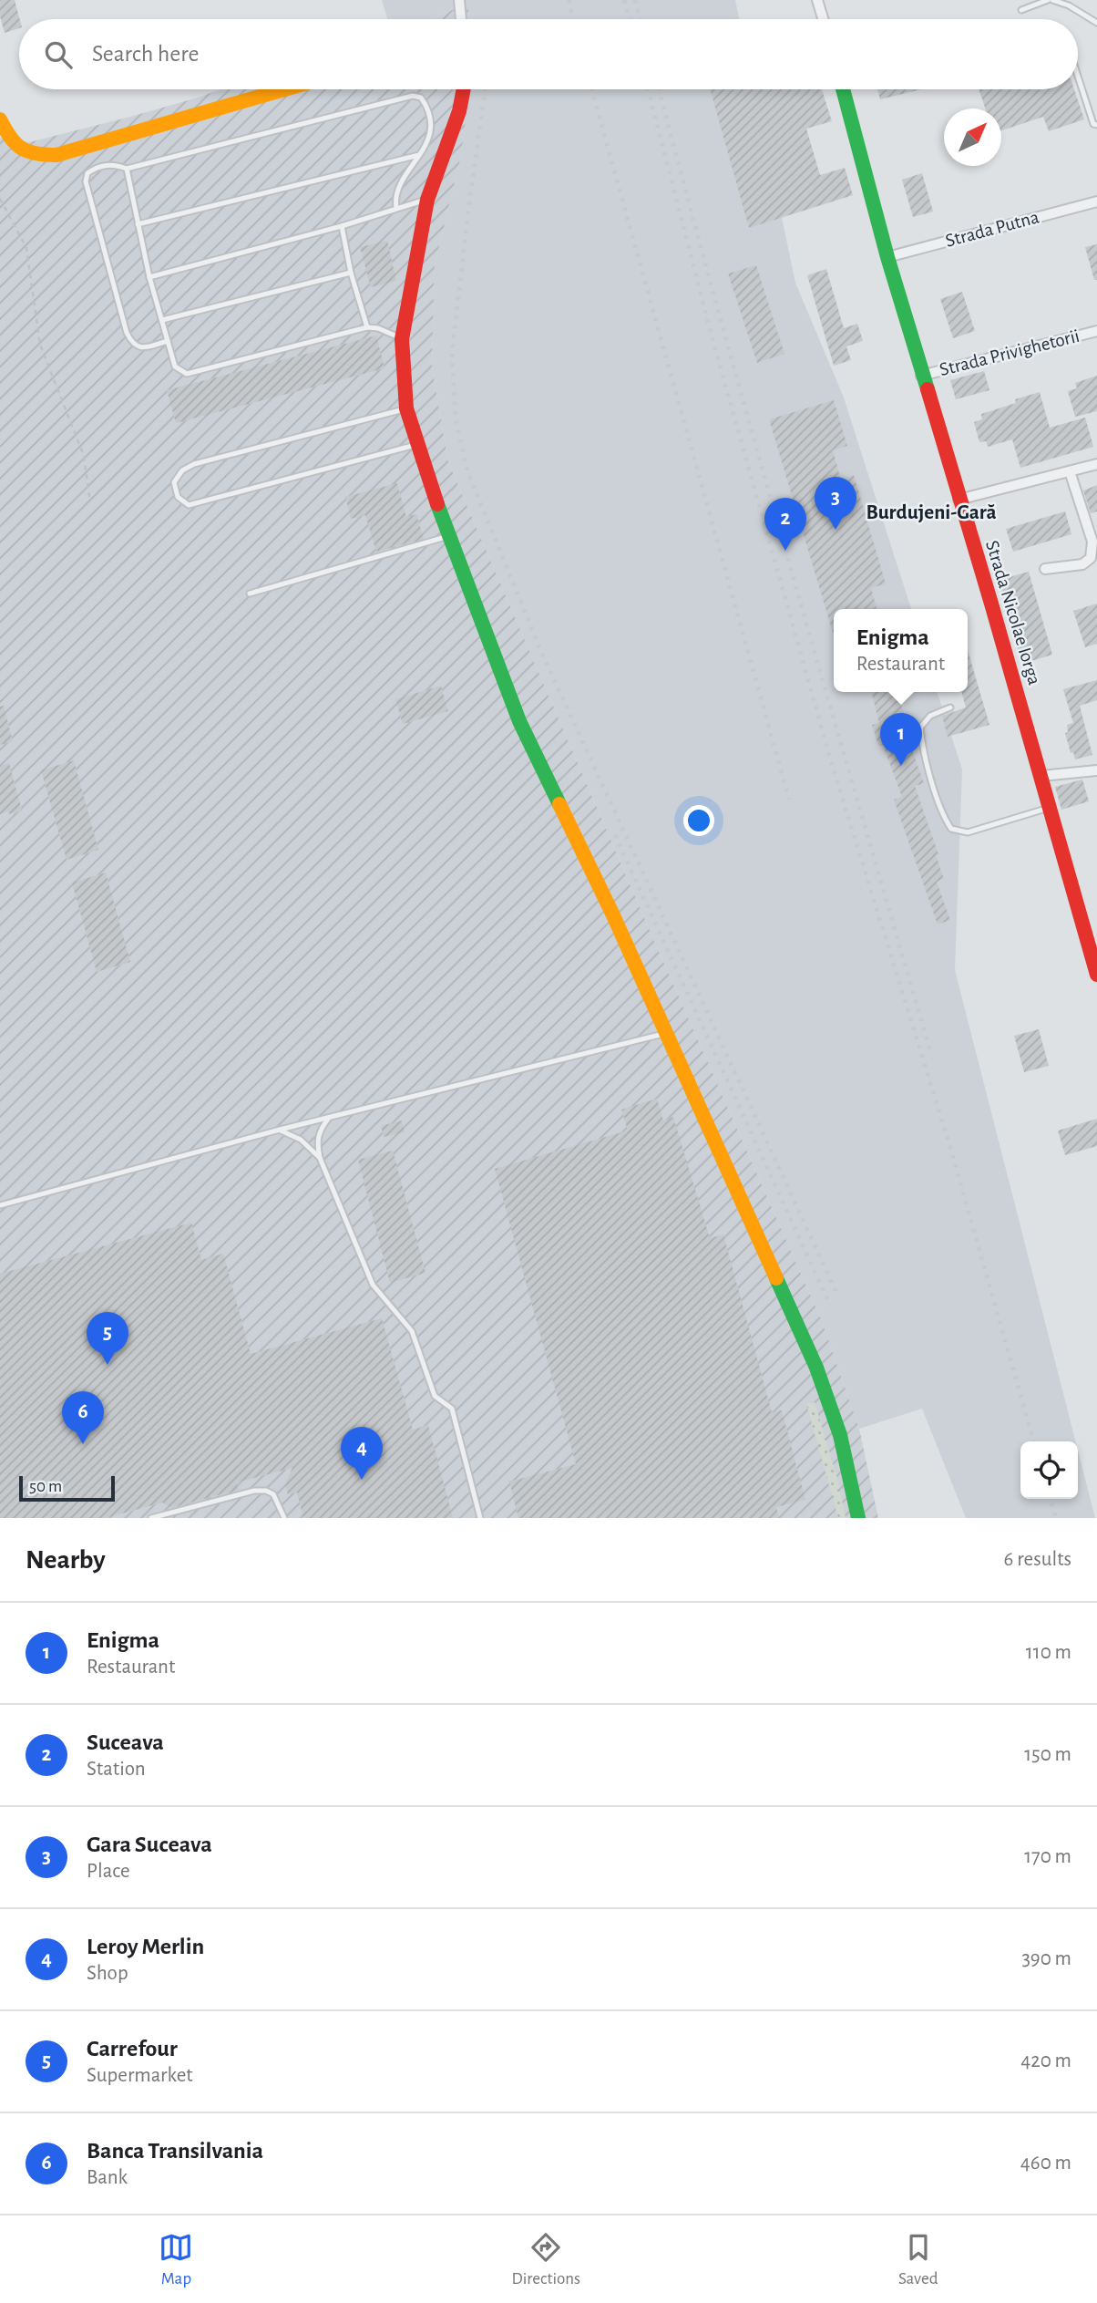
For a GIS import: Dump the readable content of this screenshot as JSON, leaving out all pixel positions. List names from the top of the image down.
{
  "streets": {
    "street": ["Strada Putna", "Strada Privighetorii", "Strada Nicolae Iorga"]
  },
  "crossings": [
    ["Strada Putna", "Strada Nicolae Iorga"],
    ["Strada Privighetorii", "Strada Nicolae Iorga"]
  ],
  "districts": ["Burdujeni-Gară"],
  "scale_bar": "50 m",
  "north": "top right",
  "page": {
    "search": "Search here",
    "pins": [
      "3",
      "2",
      "1",
      "5",
      "6",
      "4"
    ],
    "popup": ["Enigma", "Restaurant"],
    "scale": "50 m",
    "heading": ["Nearby", "6 results"],
    "list": [
      {
        "mark": "1",
        "name": "Enigma",
        "note": "Restaurant",
        "value": "110 m"
      },
      {
        "mark": "2",
        "name": "Suceava",
        "note": "Station",
        "value": "150 m"
      },
      {
        "mark": "3",
        "name": "Gara Suceava",
        "note": "Place",
        "value": "170 m"
      },
      {
        "mark": "4",
        "name": "Leroy Merlin",
        "note": "Shop",
        "value": "390 m"
      },
      {
        "mark": "5",
        "name": "Carrefour",
        "note": "Supermarket",
        "value": "420 m"
      },
      {
        "mark": "6",
        "name": "Banca Transilvania",
        "note": "Bank",
        "value": "460 m"
      }
    ],
    "nav": ["Map", "Directions", "Saved"]
  }
}
